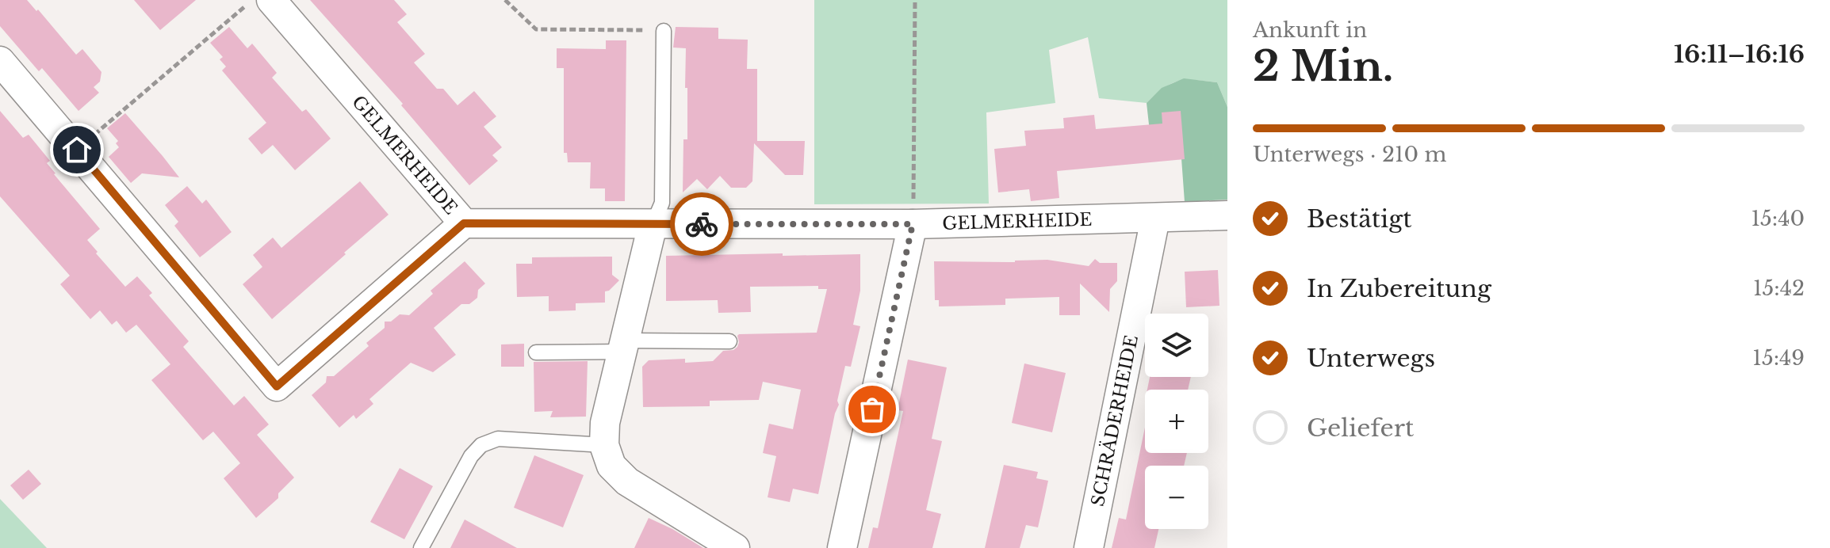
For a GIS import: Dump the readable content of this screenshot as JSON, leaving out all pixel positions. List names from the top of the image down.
{
  "streets": {
    "street": ["GELMERHEIDE", "SCHRÄDERHEIDE"]
  },
  "crossings": [
    ["GELMERHEIDE", "SCHRÄDERHEIDE"]
  ],
  "page": {
    "heading": ["2 Min.", "Ankunft in", "16:11–16:16"],
    "bar": "Unterwegs · 210 m",
    "list": [
      ["Bestätigt", "15:40"],
      ["In Zubereitung", "15:42"],
      ["Unterwegs", "15:49"],
      "Geliefert"
    ],
    "map_buttons": ["+", "−"]
  }
}
